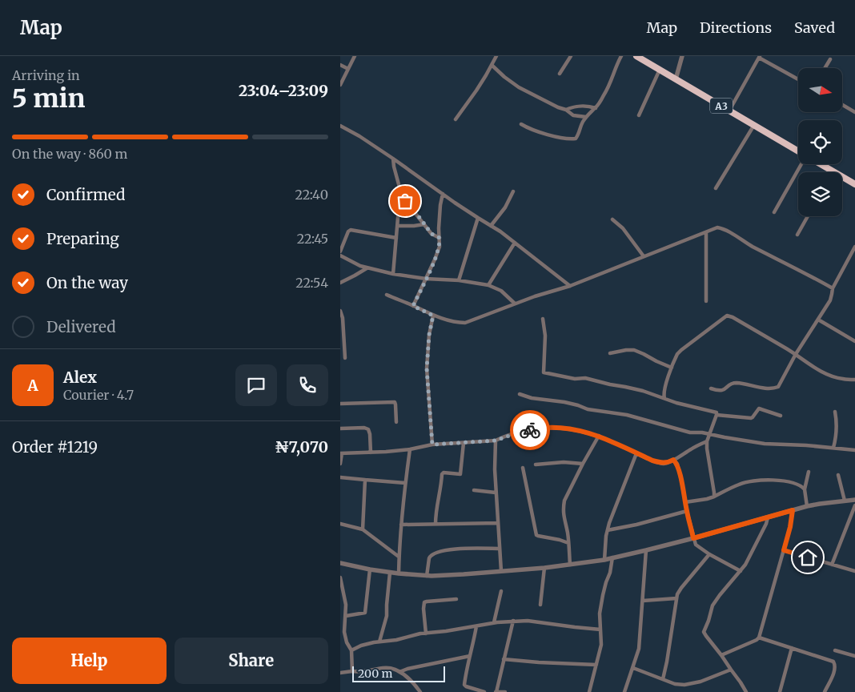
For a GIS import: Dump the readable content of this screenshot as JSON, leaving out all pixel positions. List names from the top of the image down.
{
  "streets": {
    "highway": ["A3"]
  },
  "scale_bar": "200 m",
  "north": "right",
  "page": {
    "header": "Map",
    "nav": ["Map", "Directions", "Saved"],
    "heading": ["5 min", "Arriving in", "23:04–23:09"],
    "panel": [
      "Alex",
      "Courier · 4.7",
      "Order #1219",
      "₦7,070"
    ],
    "bar": "On the way · 860 m",
    "list": [
      ["Confirmed", "22:40"],
      ["Preparing", "22:45"],
      ["On the way", "22:54"],
      "Delivered"
    ],
    "round": "A",
    "buttons": ["Help", "Share"],
    "scale": "200 m"
  }
}
